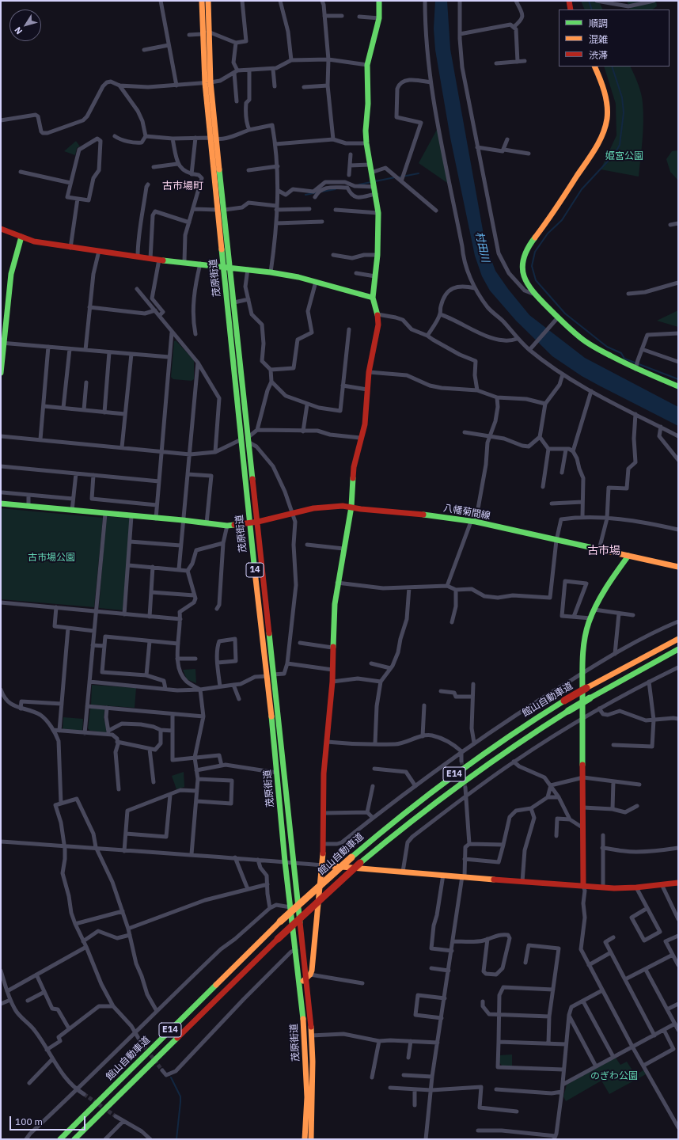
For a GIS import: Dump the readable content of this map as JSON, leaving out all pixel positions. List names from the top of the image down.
{
  "streets": {
    "main road": [
      "茂原街道",
      "八幡菊間線",
      "14",
      "館山自動車道",
      "E14"
    ]
  },
  "crossings": [
    ["茂原街道", "八幡菊間線"]
  ],
  "districts": ["古市場町", "古市場"],
  "water": ["村田川"],
  "parks": ["姫宮公園", "古市場公園", "のぎわ公園"],
  "legend": ["順調", "混雑", "渋滞"],
  "scale_bar": "100 m",
  "north": "bottom left"
}
